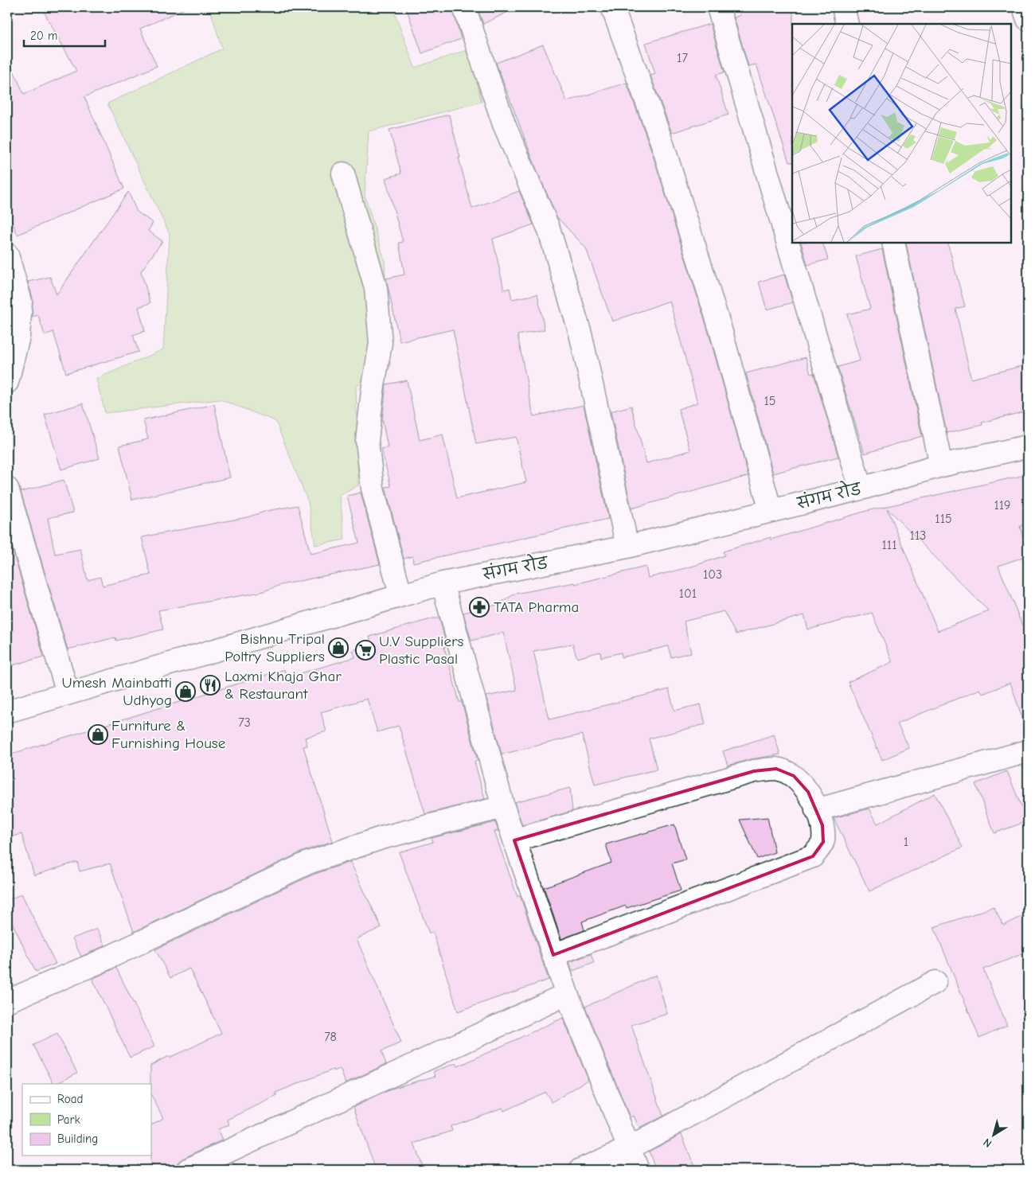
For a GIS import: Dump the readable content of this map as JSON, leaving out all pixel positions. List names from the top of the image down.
{
  "streets": {
    "street": ["संगम रोड"]
  },
  "places": {
    "pharmacy": ["TATA Pharma"],
    "shop": ["Bishnu Tripal Poltry Suppliers", "Umesh Mainbatti Udhyog", "Furniture & Furnishing House"],
    "supermarket": ["U.V Suppliers Plastic Pasal"],
    "restaurant": ["Laxmi Khaja Ghar & Restaurant"]
  },
  "house_numbers": [
    "17",
    "15",
    "119",
    "115",
    "113",
    "111",
    "103",
    "101",
    "73",
    "1",
    "78"
  ],
  "legend": ["Road", "Park", "Building"],
  "scale_bar": "20 m",
  "north": "bottom left"
}
